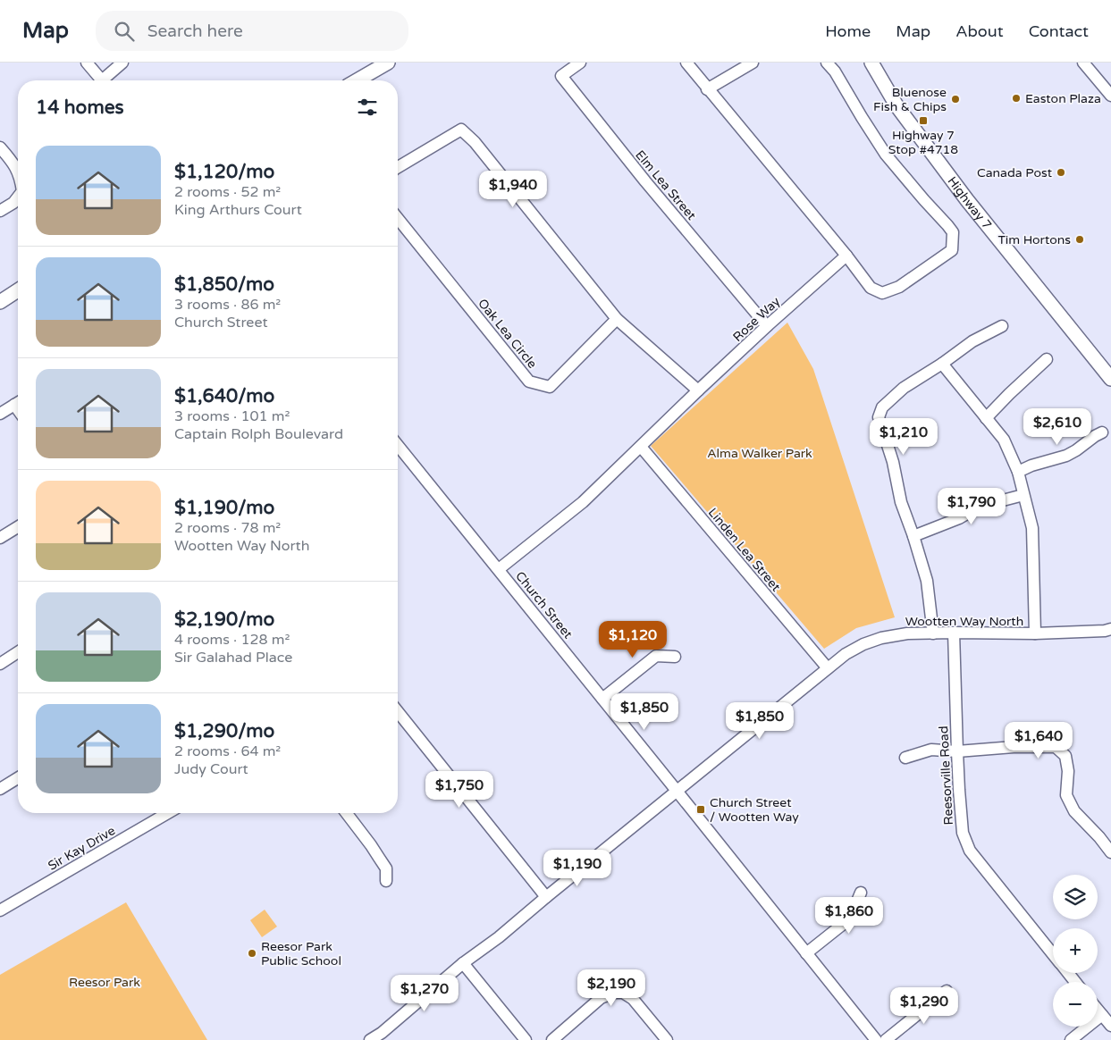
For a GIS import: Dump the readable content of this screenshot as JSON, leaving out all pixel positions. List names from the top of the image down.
{
  "streets": {
    "main road": ["Highway 7"],
    "street": [
      "Elm Lea Street",
      "Rose Way",
      "Oak Lea Circle",
      "Linden Lea Street",
      "Church Street",
      "Wootten Way North",
      "Reesorville Road",
      "Sir Kay Drive"
    ]
  },
  "crossings": [
    ["Elm Lea Street", "Rose Way"],
    ["Rose Way", "Linden Lea Street"],
    ["Rose Way", "Church Street"],
    ["Linden Lea Street", "Wootten Way North"],
    ["Church Street", "Wootten Way North"],
    ["Wootten Way North", "Reesorville Road"]
  ],
  "parks": ["Alma Walker Park", "Reesor Park"],
  "places": {
    "other": [
      "Easton Plaza",
      "Bluenose Fish & Chips",
      "Canada Post",
      "Tim Hortons",
      "Reesor Park Public School"
    ],
    "transit": ["Highway 7 Stop #4718", "Church Street / Wootten Way"]
  },
  "page": {
    "header": "Map",
    "search": "Search here",
    "nav": [
      "Home",
      "Map",
      "About",
      "Contact"
    ],
    "heading": "14 homes",
    "list": [
      {
        "name": "$1,120/mo",
        "note": "2 rooms · 52 m² · King Arthurs Court"
      },
      {
        "name": "$1,850/mo",
        "note": "3 rooms · 86 m² · Church Street"
      },
      {
        "name": "$1,640/mo",
        "note": "3 rooms · 101 m² · Captain Rolph Boulevard"
      },
      {
        "name": "$1,190/mo",
        "note": "2 rooms · 78 m² · Wootten Way North"
      },
      {
        "name": "$2,190/mo",
        "note": "4 rooms · 128 m² · Sir Galahad Place"
      },
      {
        "name": "$1,290/mo",
        "note": "2 rooms · 64 m² · Judy Court"
      }
    ],
    "price": [
      "$1,940",
      "$2,610",
      "$1,210",
      "$1,790",
      "$1,120",
      "$1,850",
      "$1,850",
      "$1,640",
      "$1,750",
      "$1,190",
      "$1,860",
      "$2,190",
      "$1,270",
      "$1,290"
    ],
    "map_buttons": ["+", "−"]
  }
}
